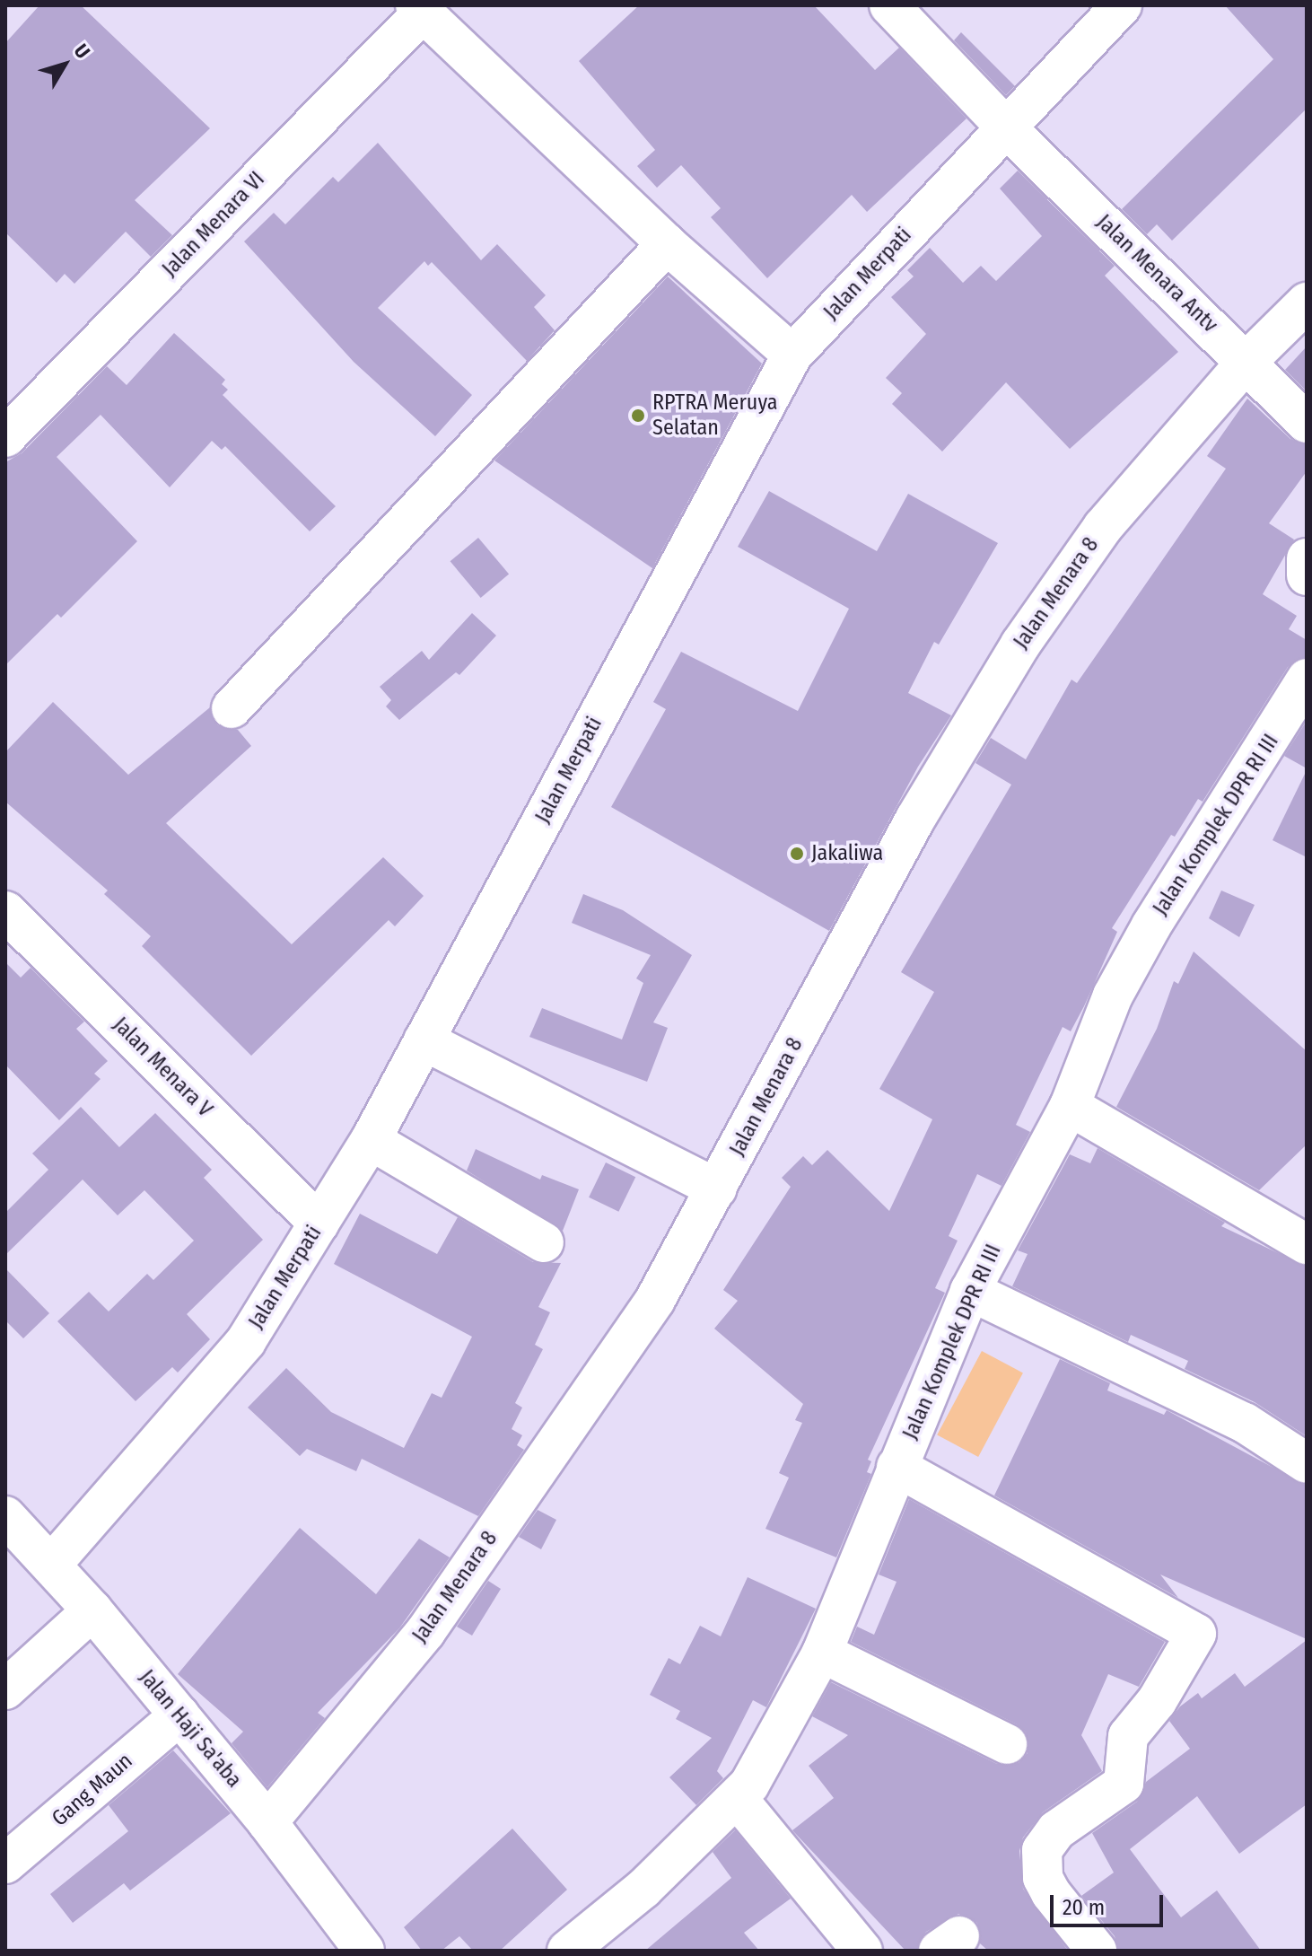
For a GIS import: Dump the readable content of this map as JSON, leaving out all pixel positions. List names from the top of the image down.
{
  "streets": {
    "street": [
      "Jalan Menara VI",
      "Jalan Merpati",
      "Jalan Menara Antv",
      "Jalan Menara 8",
      "Jalan Komplek DPR RI III",
      "Jalan Menara V",
      "Jalan Haji Sa'aba",
      "Gang Maun"
    ]
  },
  "crossings": [
    ["Jalan Merpati", "Jalan Menara Antv"],
    ["Jalan Merpati", "Jalan Menara V"],
    ["Jalan Merpati", "Jalan Haji Sa'aba"],
    ["Jalan Menara Antv", "Jalan Menara 8"],
    ["Jalan Menara 8", "Jalan Haji Sa'aba"],
    ["Jalan Haji Sa'aba", "Gang Maun"]
  ],
  "places": ["RPTRA Meruya Selatan", "Jakaliwa"],
  "scale_bar": "20 m",
  "north": "top right"
}
